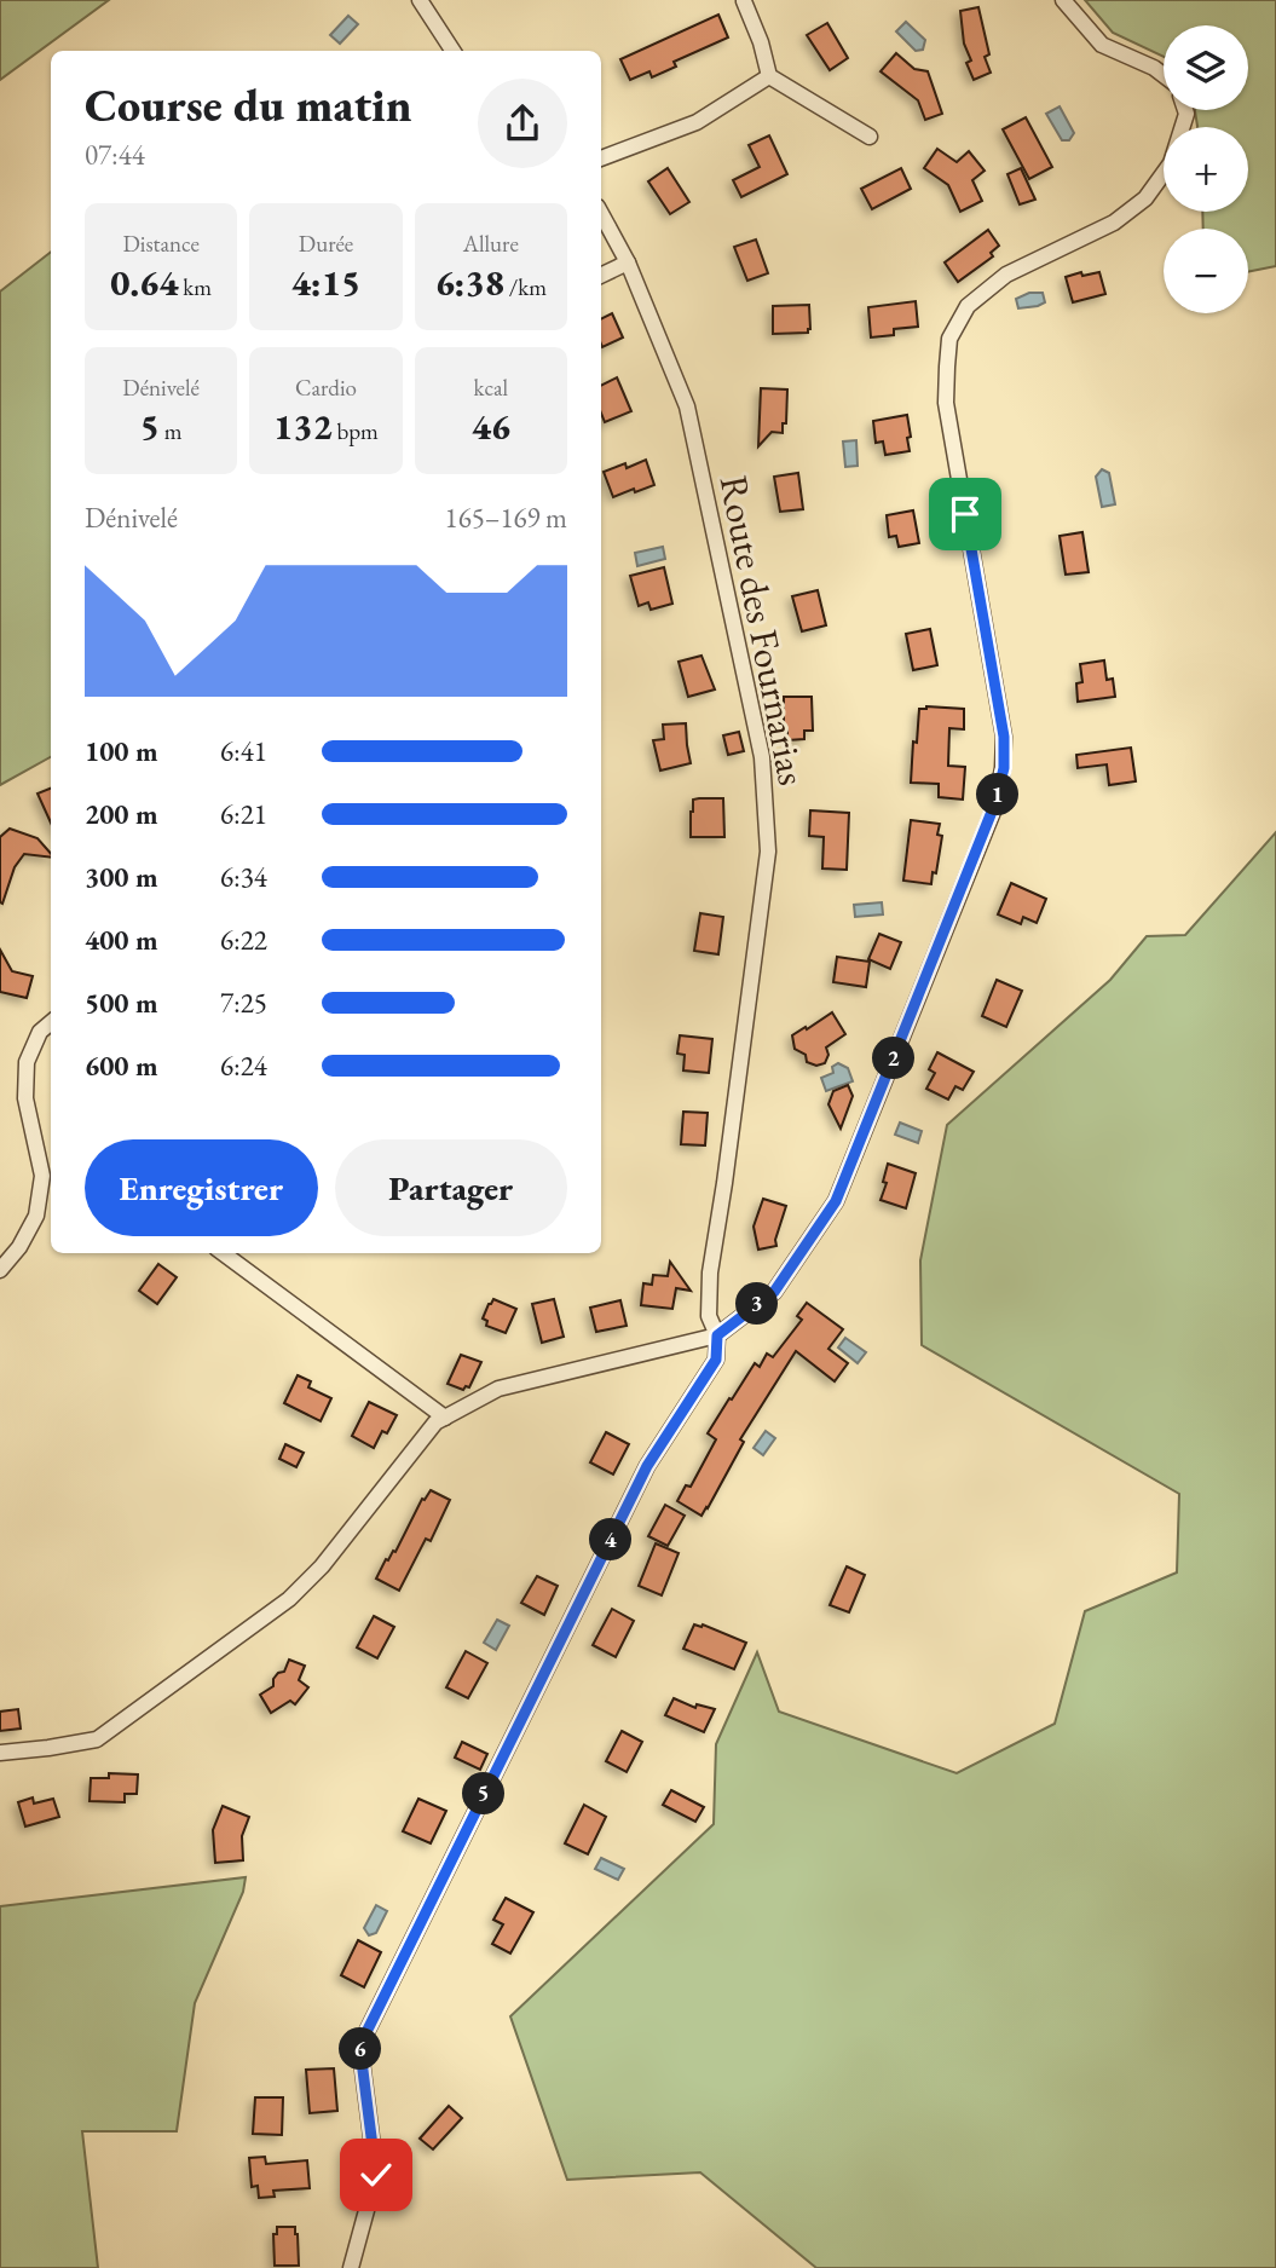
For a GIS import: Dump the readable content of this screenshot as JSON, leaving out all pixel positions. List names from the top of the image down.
{
  "streets": {
    "street": ["Route des Fournarias"]
  },
  "page": {
    "map_buttons": ["+", "−"],
    "heading": ["Course du matin", "07:44"],
    "stats": [
      ["Distance", "0.64 km"],
      ["Durée", "4:15"],
      ["Allure", "6:38 /km"],
      ["Dénivelé", "5 m"],
      ["Cardio", "132 bpm"],
      ["kcal", "46"]
    ],
    "chart": ["Dénivelé", "165–169 m"],
    "list": [
      {
        "name": "100 m",
        "note": "6:41"
      },
      {
        "name": "200 m",
        "note": "6:21"
      },
      {
        "name": "300 m",
        "note": "6:34"
      },
      {
        "name": "400 m",
        "note": "6:22"
      },
      {
        "name": "500 m",
        "note": "7:25"
      },
      {
        "name": "600 m",
        "note": "6:24"
      }
    ],
    "pins": [
      "1",
      "2",
      "3",
      "4",
      "5",
      "6"
    ],
    "buttons": ["Enregistrer", "Partager"]
  }
}
